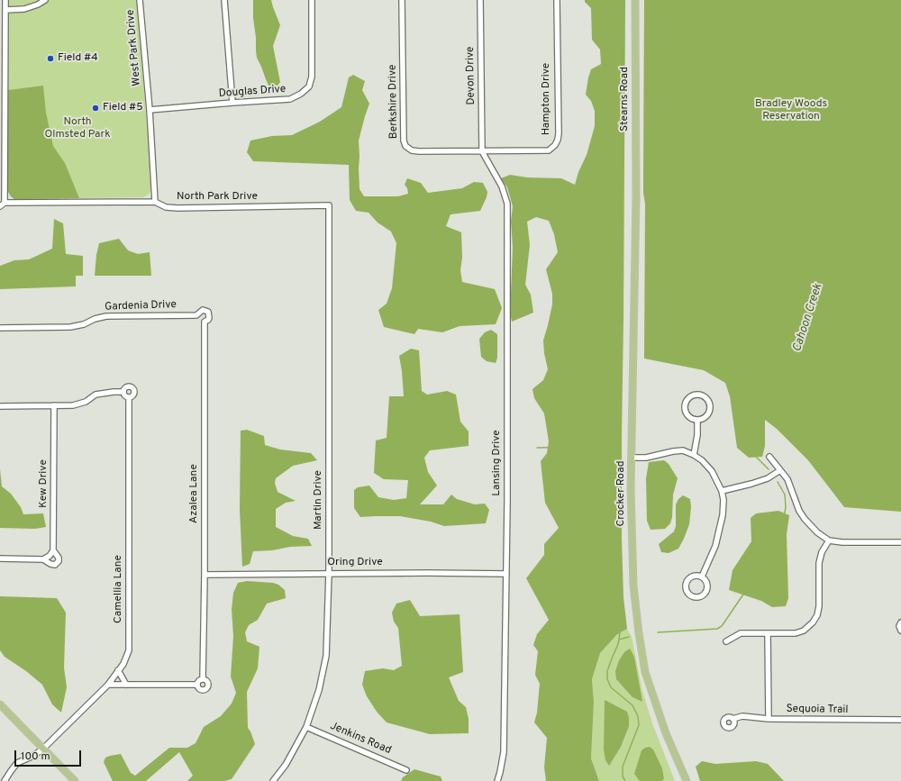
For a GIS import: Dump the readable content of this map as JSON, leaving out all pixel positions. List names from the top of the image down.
{
  "streets": {
    "main road": ["Stearns Road", "Crocker Road"],
    "street": [
      "West Park Drive",
      "Devon Drive",
      "Douglas Drive",
      "Hampton Drive",
      "Berkshire Drive",
      "North Park Drive",
      "Gardenia Drive",
      "Lansing Drive",
      "Kew Drive",
      "Azalea Lane",
      "Martin Drive",
      "Oring Drive",
      "Camellia Lane",
      "Sequoia Trail",
      "Jenkins Road"
    ]
  },
  "crossings": [
    ["West Park Drive", "Douglas Drive"],
    ["West Park Drive", "North Park Drive"],
    ["Devon Drive", "Hampton Drive"],
    ["Devon Drive", "Berkshire Drive"],
    ["Devon Drive", "Lansing Drive"],
    ["Hampton Drive", "Berkshire Drive"],
    ["Hampton Drive", "Lansing Drive"],
    ["Stearns Road", "Crocker Road"],
    ["Berkshire Drive", "Lansing Drive"],
    ["North Park Drive", "Martin Drive"],
    ["Gardenia Drive", "Azalea Lane"],
    ["Lansing Drive", "Oring Drive"],
    ["Azalea Lane", "Oring Drive"],
    ["Martin Drive", "Oring Drive"],
    ["Martin Drive", "Jenkins Road"]
  ],
  "water": ["Cahoon Creek"],
  "parks": ["Bradley Woods Reservation", "North Olmsted Park"],
  "places": ["Field #4", "Field #5"],
  "scale_bar": "100 m"
}
